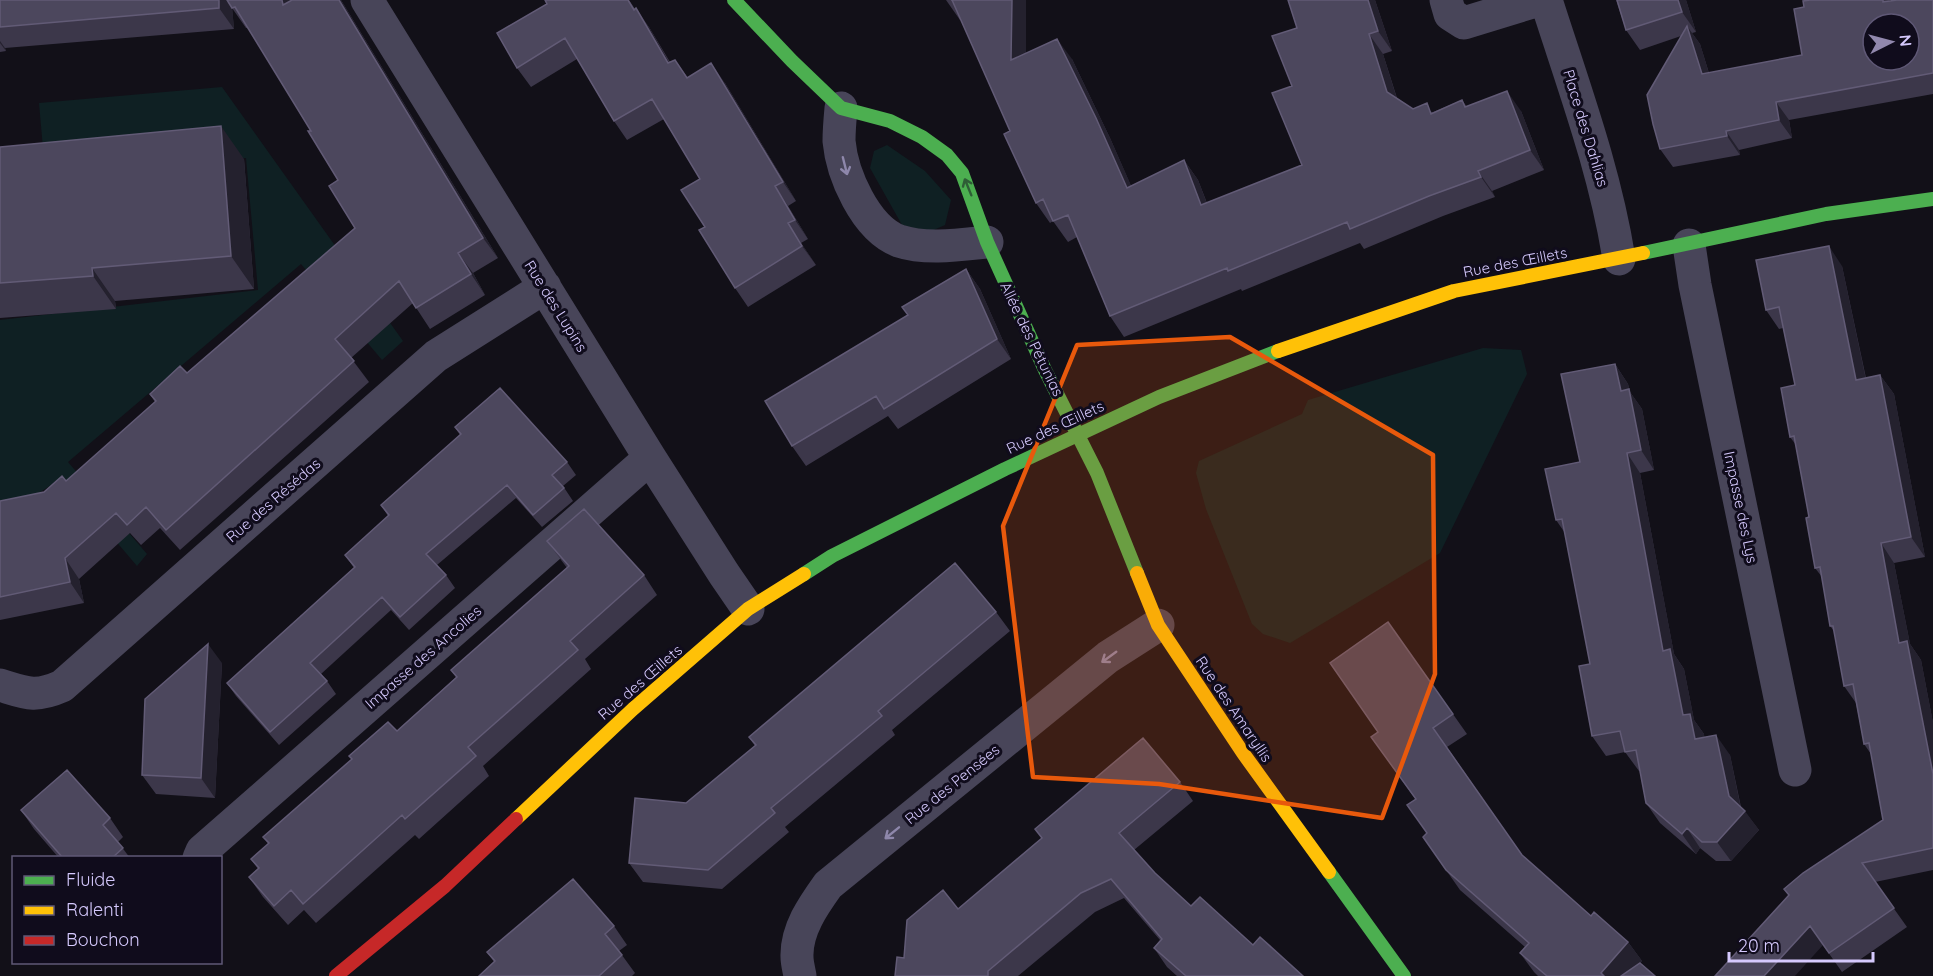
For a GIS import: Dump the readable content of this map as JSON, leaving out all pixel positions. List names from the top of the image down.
{
  "streets": {
    "street": [
      "Place des Dahlias",
      "Rue des Œillets",
      "Rue des Lupins",
      "Allée des Pétunias",
      "Rue des Résédas",
      "Impasse des Lys",
      "Impasse des Ancolies",
      "Rue des Amaryllis",
      "Rue des Pensées"
    ]
  },
  "crossings": [
    ["Place des Dahlias", "Rue des Œillets"],
    ["Rue des Œillets", "Rue des Lupins"],
    ["Rue des Œillets", "Allée des Pétunias"],
    ["Rue des Œillets", "Impasse des Lys"],
    ["Rue des Œillets", "Rue des Amaryllis"],
    ["Rue des Lupins", "Rue des Résédas"],
    ["Rue des Lupins", "Impasse des Ancolies"],
    ["Allée des Pétunias", "Rue des Amaryllis"],
    ["Rue des Amaryllis", "Rue des Pensées"]
  ],
  "one_way": ["Rue des Pensées"],
  "legend": ["Fluide", "Ralenti", "Bouchon"],
  "scale_bar": "20 m",
  "north": "right"
}
